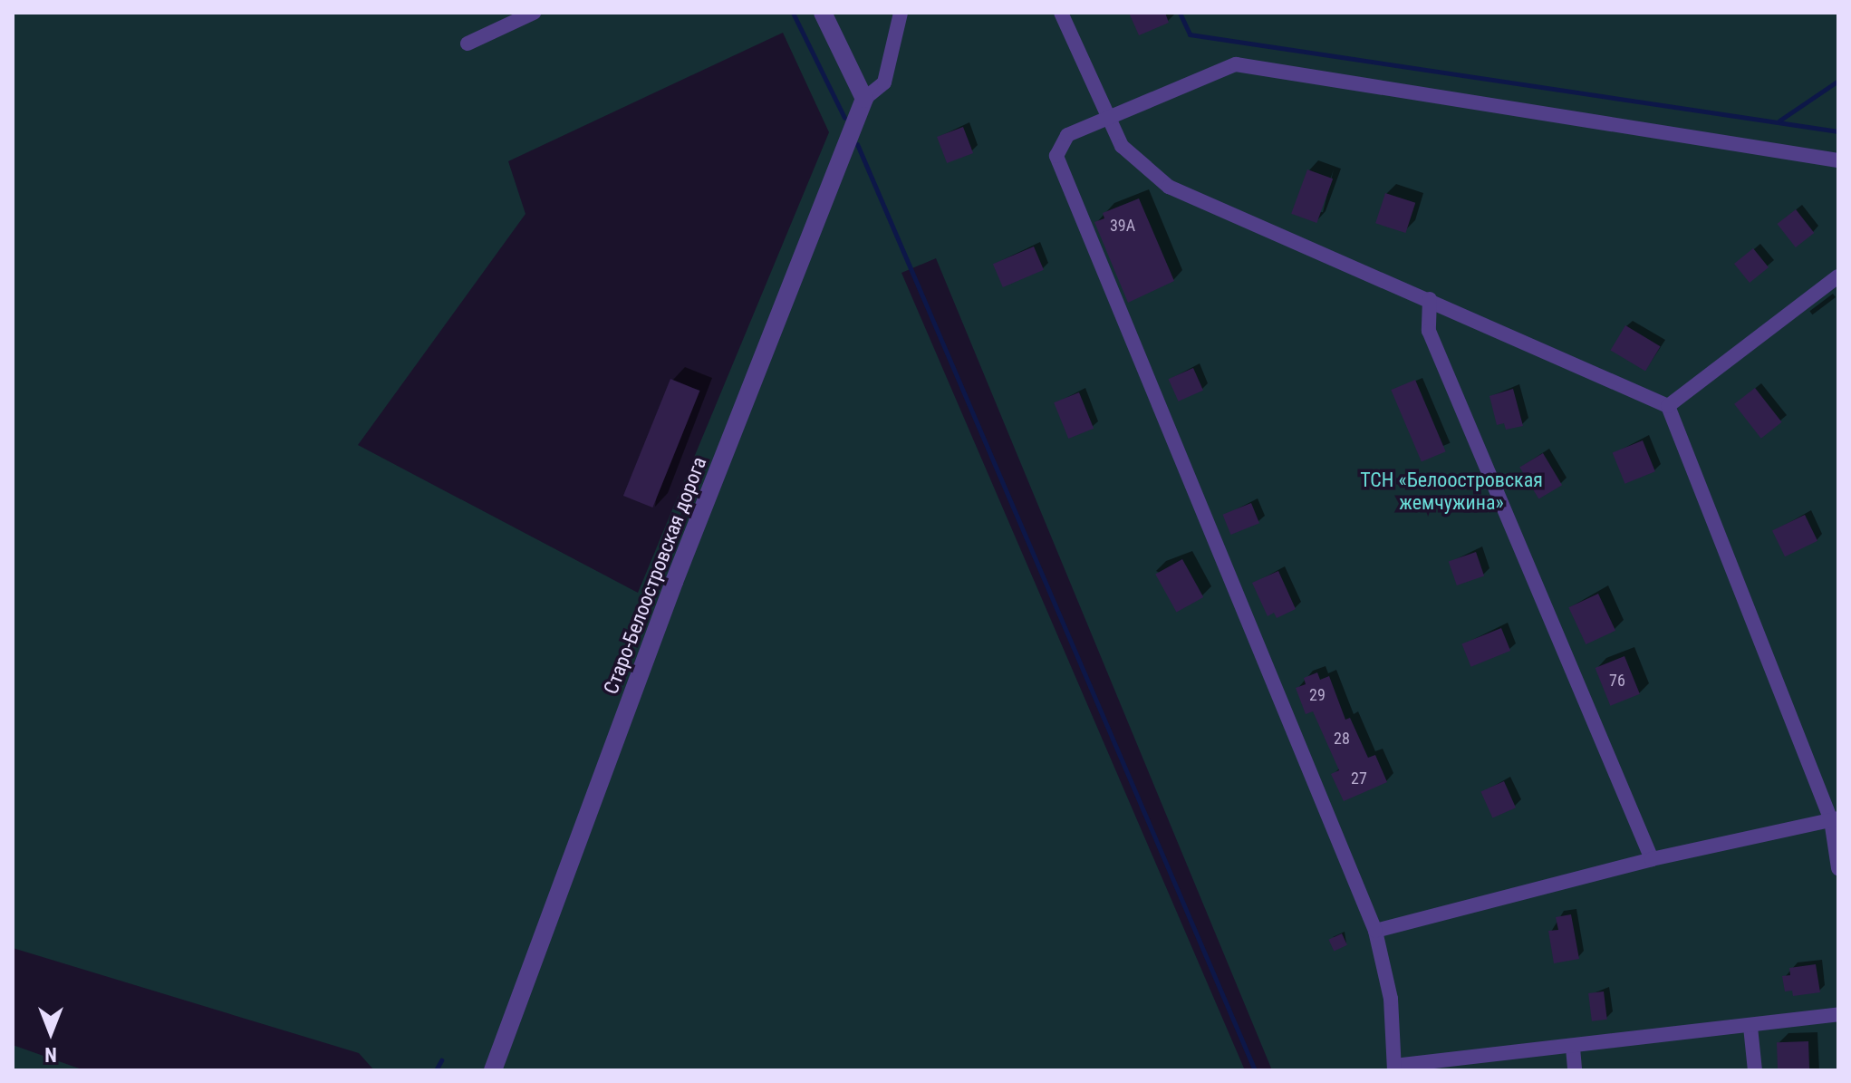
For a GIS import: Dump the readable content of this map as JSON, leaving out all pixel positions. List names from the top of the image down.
{
  "streets": {
    "street": ["Старо-Белоостровская дорога"]
  },
  "parks": ["ТСН «Белоостровская жемчужина»"],
  "house_numbers": [
    "39А",
    "76",
    "29",
    "28",
    "27"
  ],
  "north": "bottom"
}
